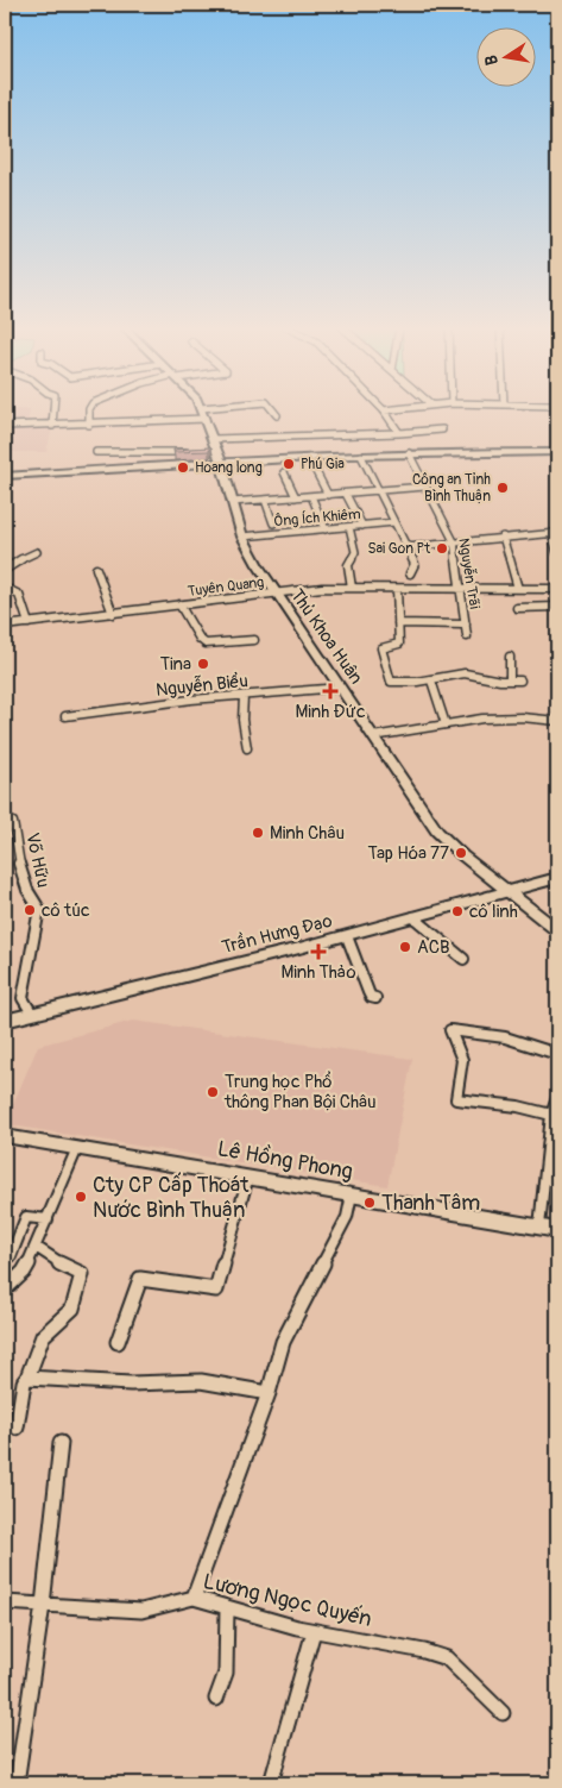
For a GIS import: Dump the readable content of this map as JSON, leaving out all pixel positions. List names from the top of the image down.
{
  "streets": {
    "main road": ["Thủ Khoa Huân", "Trần Hưng Đạo", "Lê Hồng Phong"],
    "street": [
      "Ông Ích Khiêm",
      "Nguyễn Trãi",
      "Tuyên Quang",
      "Nguyễn Biểu",
      "Võ Hữu",
      "Lương Ngọc Quyến"
    ]
  },
  "crossings": [
    ["Ông Ích Khiêm", "Thủ Khoa Huân"],
    ["Nguyễn Trãi", "Tuyên Quang"],
    ["Tuyên Quang", "Thủ Khoa Huân"],
    ["Thủ Khoa Huân", "Nguyễn Biểu"],
    ["Thủ Khoa Huân", "Trần Hưng Đạo"],
    ["Võ Hữu", "Trần Hưng Đạo"]
  ],
  "places": {
    "other": [
      "Phú Gia",
      "Hoang long",
      "Công an Tỉnh Bình Thuận",
      "Sai Gon Pt",
      "Tina",
      "Minh Châu",
      "Tap Hóa 77",
      "cô túc",
      "cô linh",
      "ACB",
      "Trung học Phổ thông Phan Bội Châu",
      "Cty CP Cấp Thoát Nước Bình Thuận",
      "Thanh Tâm"
    ],
    "health": ["Minh Đức", "Minh Thảo"]
  },
  "north": "left"
}
